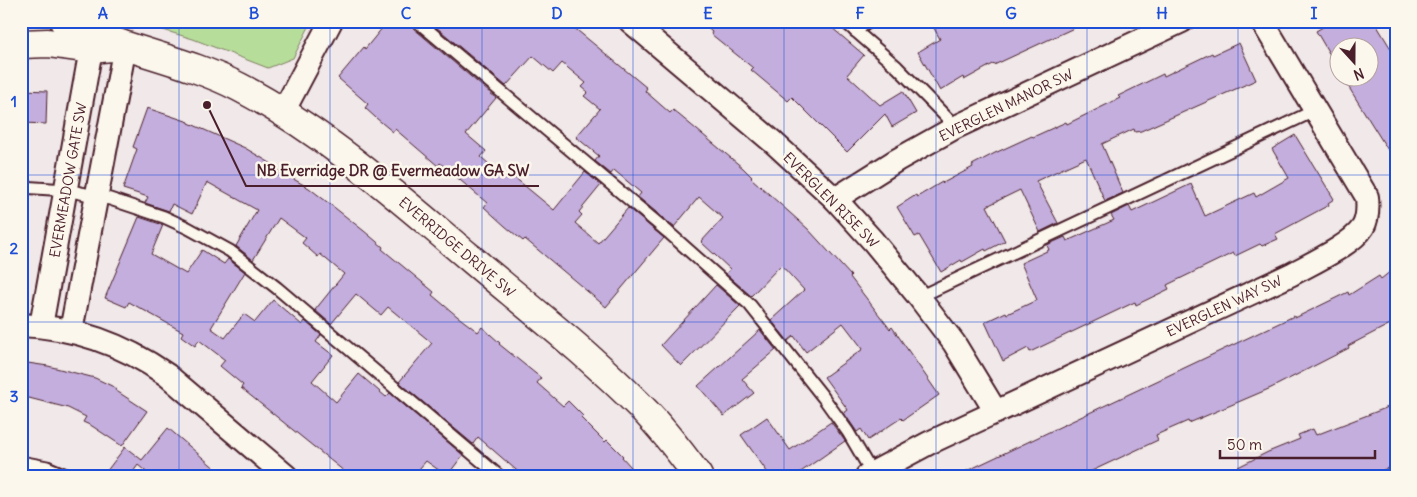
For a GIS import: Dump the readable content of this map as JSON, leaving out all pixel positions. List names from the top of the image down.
{
  "streets": {
    "street": [
      "EVERGLEN MANOR SW",
      "EVERMEADOW GATE SW",
      "EVERGLEN RISE SW",
      "EVERRIDGE DRIVE SW",
      "EVERGLEN WAY SW"
    ]
  },
  "crossings": [
    ["EVERGLEN MANOR SW", "EVERGLEN RISE SW"],
    ["EVERMEADOW GATE SW", "EVERRIDGE DRIVE SW"],
    ["EVERGLEN RISE SW", "EVERGLEN WAY SW"]
  ],
  "places": ["NB Everridge DR @ Evermeadow GA SW"],
  "scale_bar": "50 m",
  "north": "bottom",
  "grid": {
    "columns": [
      "A",
      "B",
      "C",
      "D",
      "E",
      "F",
      "G",
      "H",
      "I"
    ],
    "rows": ["1", "2", "3"]
  }
}
